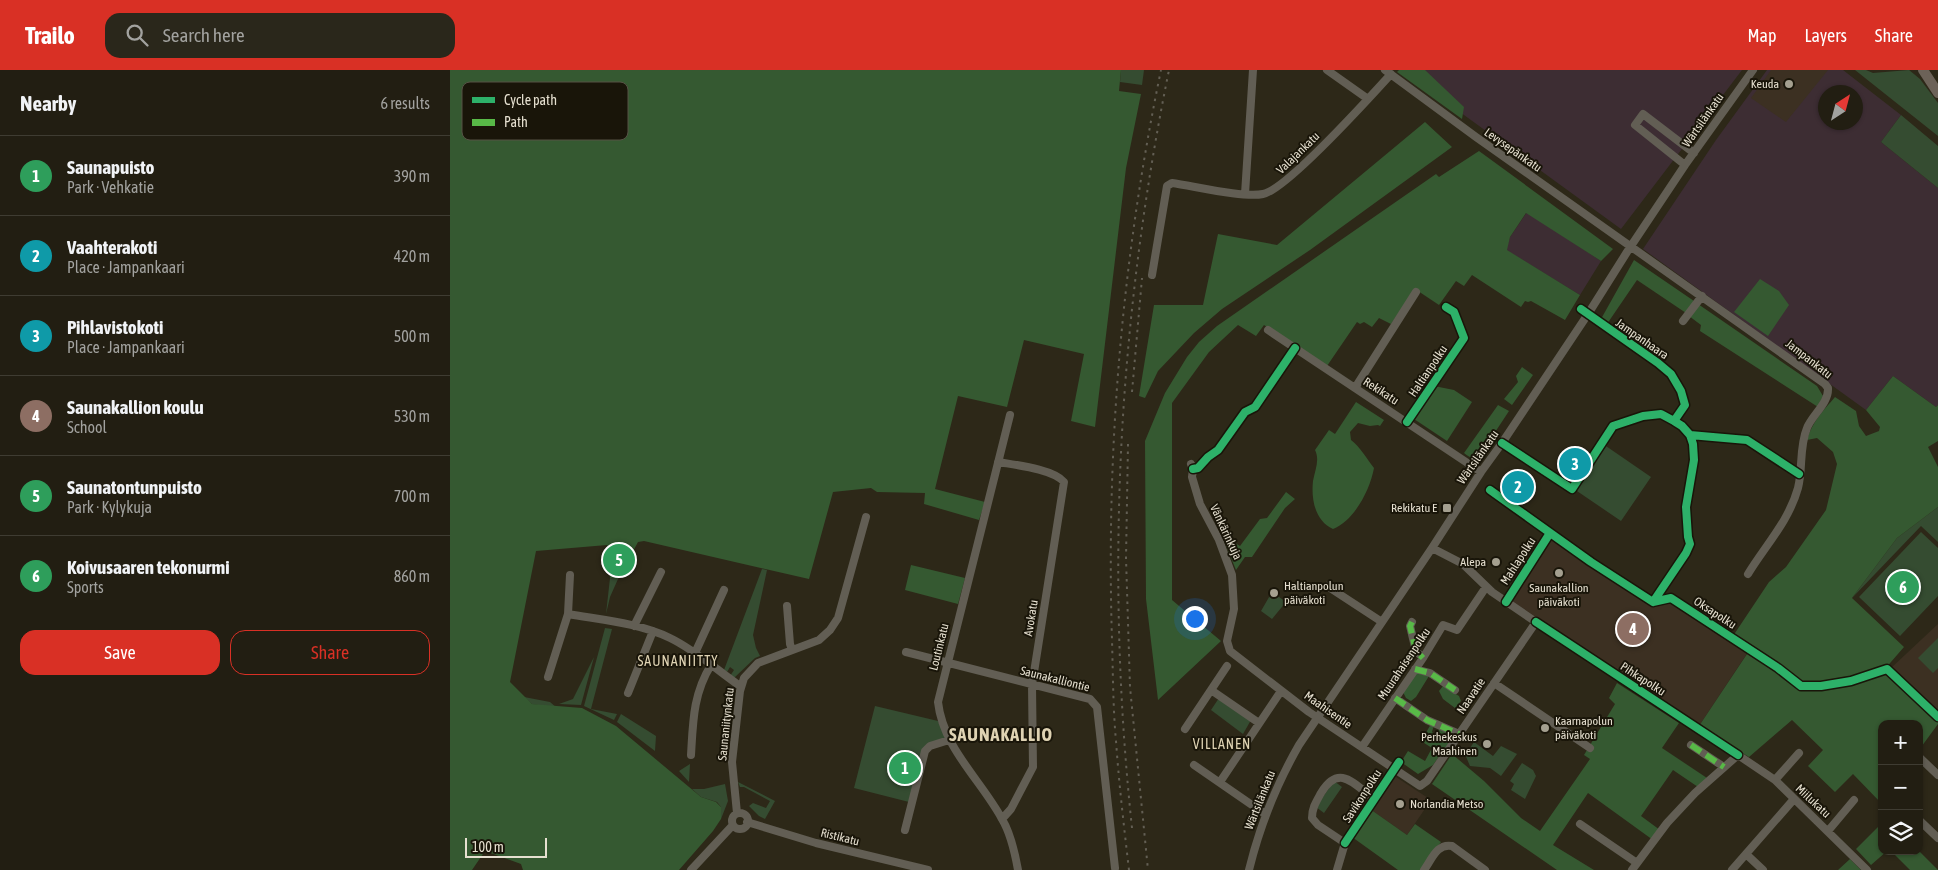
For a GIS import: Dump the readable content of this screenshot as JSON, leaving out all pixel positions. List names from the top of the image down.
{
  "streets": {
    "street": [
      "Wärtsilänkatu",
      "Levysepänkatu",
      "Valajankatu",
      "Jampankatu",
      "Rekikatu",
      "Vänkärinkuja",
      "Avokatu",
      "Loutinkatu",
      "Muurahaisenpolku",
      "Saunakalliontie",
      "Naavatie",
      "Maahisentie",
      "Saunaniitynkatu",
      "Miilukatu",
      "Ristikatu"
    ],
    "cycle path": [
      "Jampanhaara",
      "Haltianpolku",
      "Mahlapolku",
      "Oksapolku",
      "Pihkapolku",
      "Savikonpolku"
    ]
  },
  "crossings": [
    ["Wärtsilänkatu", "Levysepänkatu"],
    ["Wärtsilänkatu", "Jampankatu"],
    ["Wärtsilänkatu", "Rekikatu"],
    ["Wärtsilänkatu", "Maahisentie"],
    ["Levysepänkatu", "Valajankatu"],
    ["Levysepänkatu", "Jampankatu"],
    ["Vänkärinkuja", "Maahisentie"],
    ["Avokatu", "Loutinkatu"],
    ["Avokatu", "Saunakalliontie"],
    ["Loutinkatu", "Saunakalliontie"],
    ["Muurahaisenpolku", "Naavatie"],
    ["Muurahaisenpolku", "Maahisentie"],
    ["Naavatie", "Maahisentie"],
    ["Saunaniitynkatu", "Ristikatu"]
  ],
  "districts": ["SAUNANIITTY", "SAUNAKALLIO", "VILLANEN"],
  "places": {
    "other": [
      "Keuda",
      "Alepa",
      "Saunakallion päiväkoti",
      "Haltianpolun päiväkoti",
      "Kaarnapolun päiväkoti",
      "Perhekeskus Maahinen",
      "Norlandia Metso"
    ],
    "transit": ["Rekikatu E"]
  },
  "legend": ["Cycle path", "Path"],
  "scale_bar": "100 m",
  "north": "top right",
  "page": {
    "header": "Trailo",
    "search": "Search here",
    "nav": ["Map", "Layers", "Share"],
    "heading": ["Nearby", "6 results"],
    "list": [
      {
        "mark": "1",
        "name": "Saunapuisto",
        "note": "Park · Vehkatie",
        "value": "390 m"
      },
      {
        "mark": "2",
        "name": "Vaahterakoti",
        "note": "Place · Jampankaari",
        "value": "420 m"
      },
      {
        "mark": "3",
        "name": "Pihlavistokoti",
        "note": "Place · Jampankaari",
        "value": "500 m"
      },
      {
        "mark": "4",
        "name": "Saunakallion koulu",
        "note": "School",
        "value": "530 m"
      },
      {
        "mark": "5",
        "name": "Saunatontunpuisto",
        "note": "Park · Kylykuja",
        "value": "700 m"
      },
      {
        "mark": "6",
        "name": "Koivusaaren tekonurmi",
        "note": "Sports",
        "value": "860 m"
      }
    ],
    "pins": [
      "3",
      "2",
      "5",
      "6",
      "4",
      "1"
    ],
    "buttons": ["Save", "Share"],
    "map_buttons": ["+", "−"],
    "scale": "100 m"
  }
}
